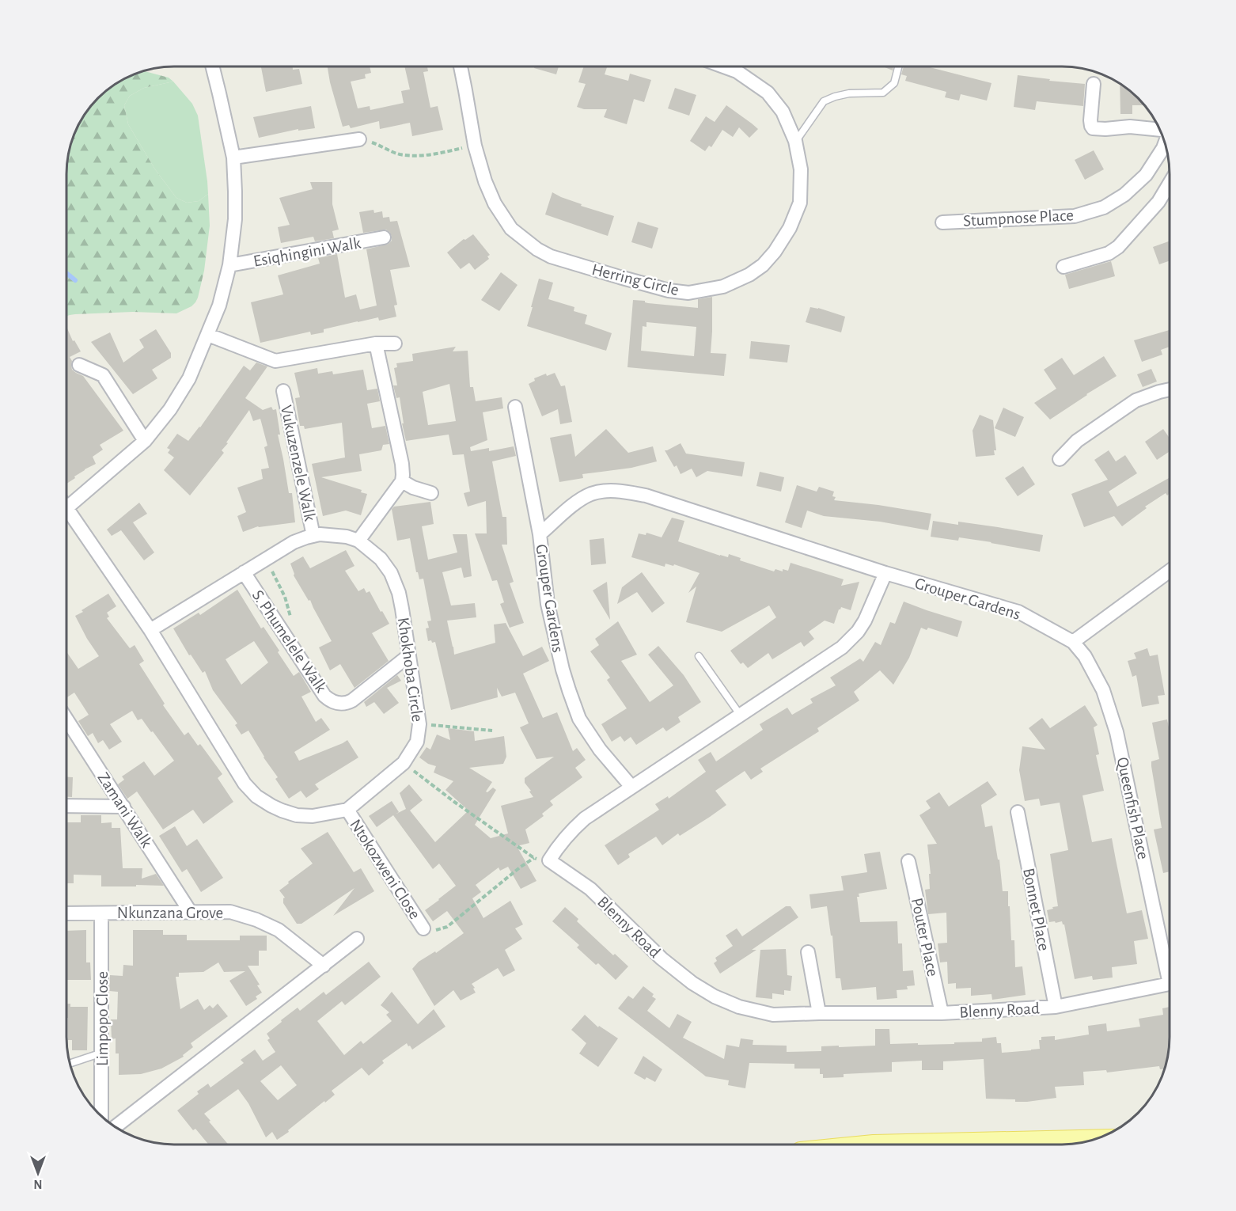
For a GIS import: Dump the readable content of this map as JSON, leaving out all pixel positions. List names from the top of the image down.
{
  "streets": {
    "street": [
      "Stumpnose Place",
      "Esiqhingini Walk",
      "Herring Circle",
      "Vukuzenzele Walk",
      "Grouper Gardens",
      "S. Phumelele Walk",
      "Khokhoba Circle",
      "Queenfish Place",
      "Zamani Walk",
      "Ntokozweni Close",
      "Bonnet Place",
      "Nkunzana Grove",
      "Blenny Road",
      "Pouter Place",
      "Limpopo Close"
    ]
  },
  "crossings": [
    ["Vukuzenzele Walk", "Khokhoba Circle"],
    ["Grouper Gardens", "Queenfish Place"],
    ["S. Phumelele Walk", "Khokhoba Circle"],
    ["Khokhoba Circle", "Ntokozweni Close"],
    ["Zamani Walk", "Nkunzana Grove"],
    ["Bonnet Place", "Blenny Road"],
    ["Nkunzana Grove", "Limpopo Close"],
    ["Blenny Road", "Pouter Place"]
  ],
  "north": "bottom"
}
